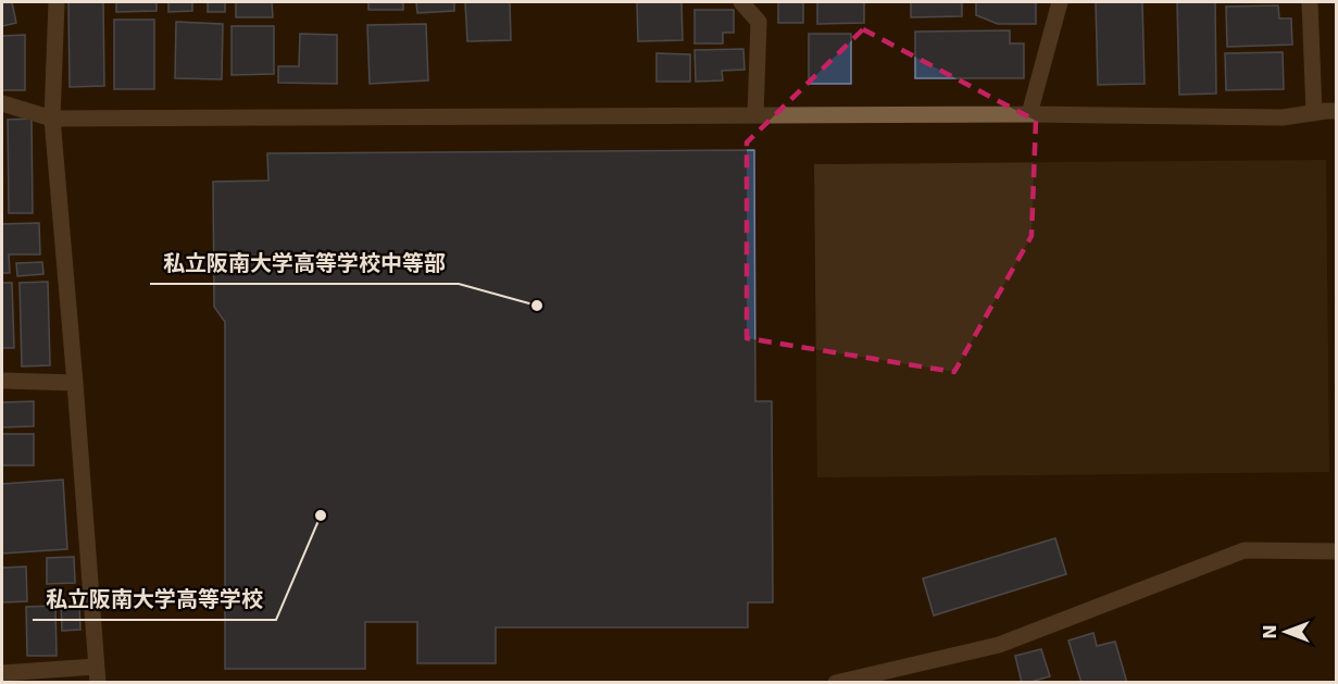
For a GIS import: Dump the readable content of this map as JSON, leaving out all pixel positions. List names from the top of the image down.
{
  "places": ["私立阪南大学高等学校中等部", "私立阪南大学高等学校"],
  "north": "left"
}
